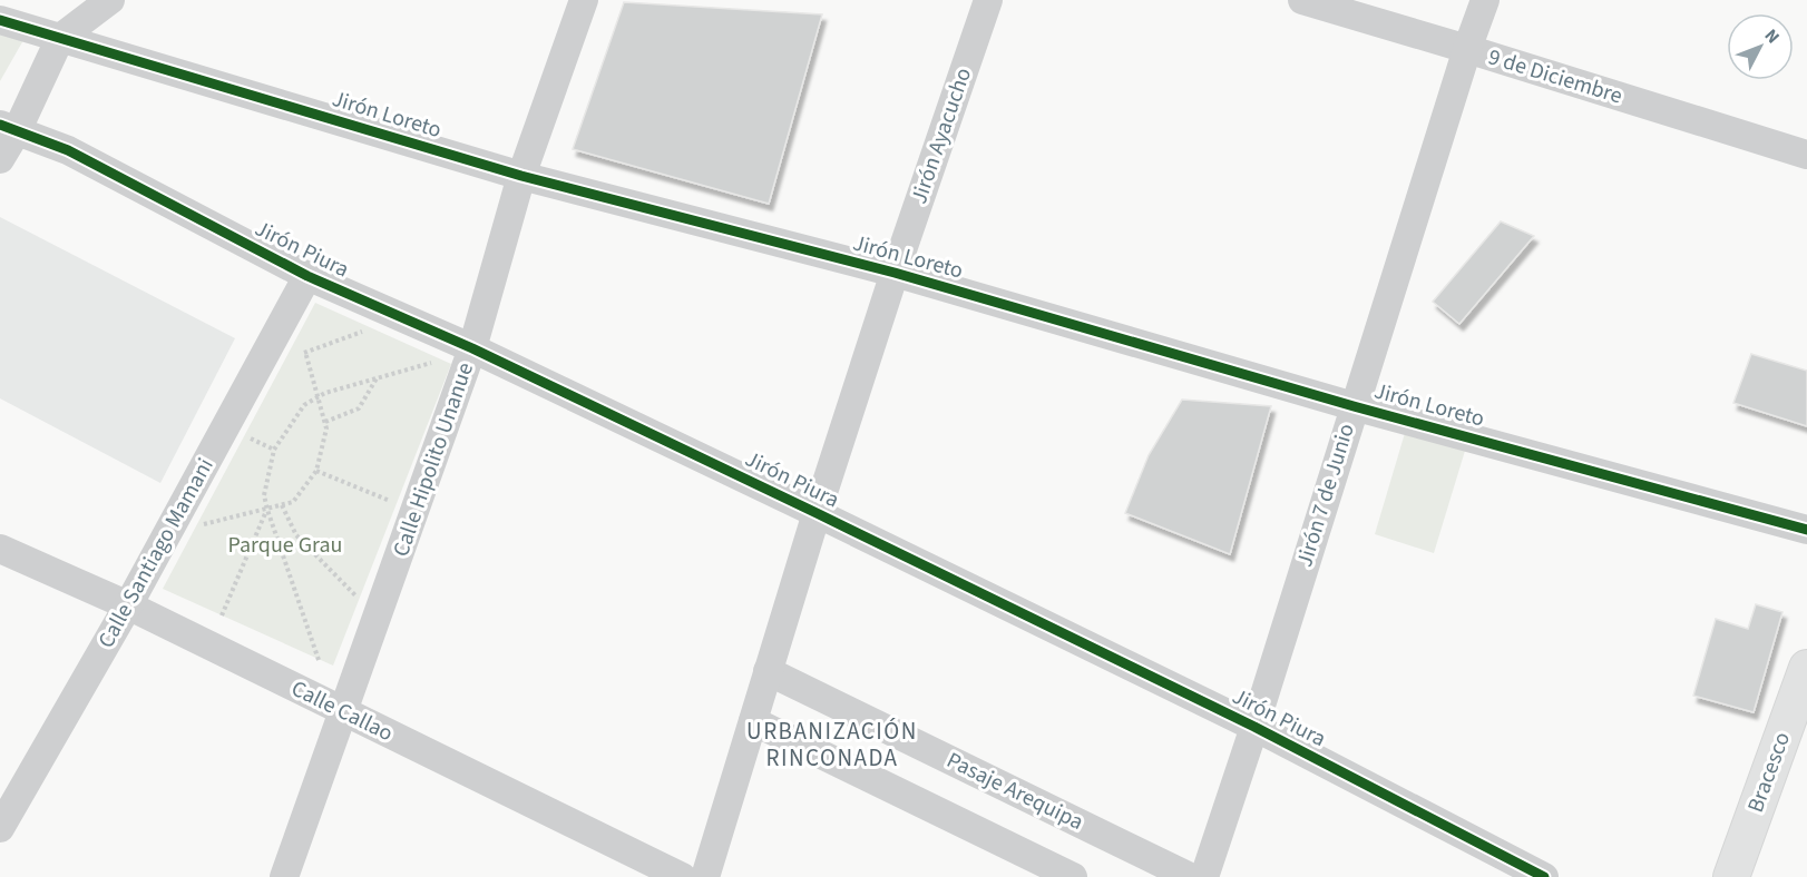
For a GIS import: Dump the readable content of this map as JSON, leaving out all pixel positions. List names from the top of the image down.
{
  "streets": {
    "main road": ["Bracesco"],
    "street": [
      "9 de Diciembre",
      "Jirón Loreto",
      "Jirón Ayacucho",
      "Jirón Piura",
      "Calle Hipolito Unanue",
      "Jirón 7 de Junio",
      "Calle Santiago Mamani",
      "Calle Callao",
      "Pasaje Arequipa"
    ]
  },
  "crossings": [
    ["9 de Diciembre", "Jirón 7 de Junio"],
    ["Jirón Loreto", "Jirón Ayacucho"],
    ["Jirón Loreto", "Calle Hipolito Unanue"],
    ["Jirón Loreto", "Jirón 7 de Junio"],
    ["Jirón Ayacucho", "Jirón Piura"],
    ["Jirón Ayacucho", "Pasaje Arequipa"],
    ["Jirón Piura", "Calle Hipolito Unanue"],
    ["Jirón Piura", "Jirón 7 de Junio"],
    ["Jirón Piura", "Calle Santiago Mamani"],
    ["Calle Hipolito Unanue", "Calle Callao"],
    ["Calle Santiago Mamani", "Calle Callao"]
  ],
  "districts": ["URBANIZACIÓN RINCONADA"],
  "parks": ["Parque Grau"],
  "north": "top right"
}
